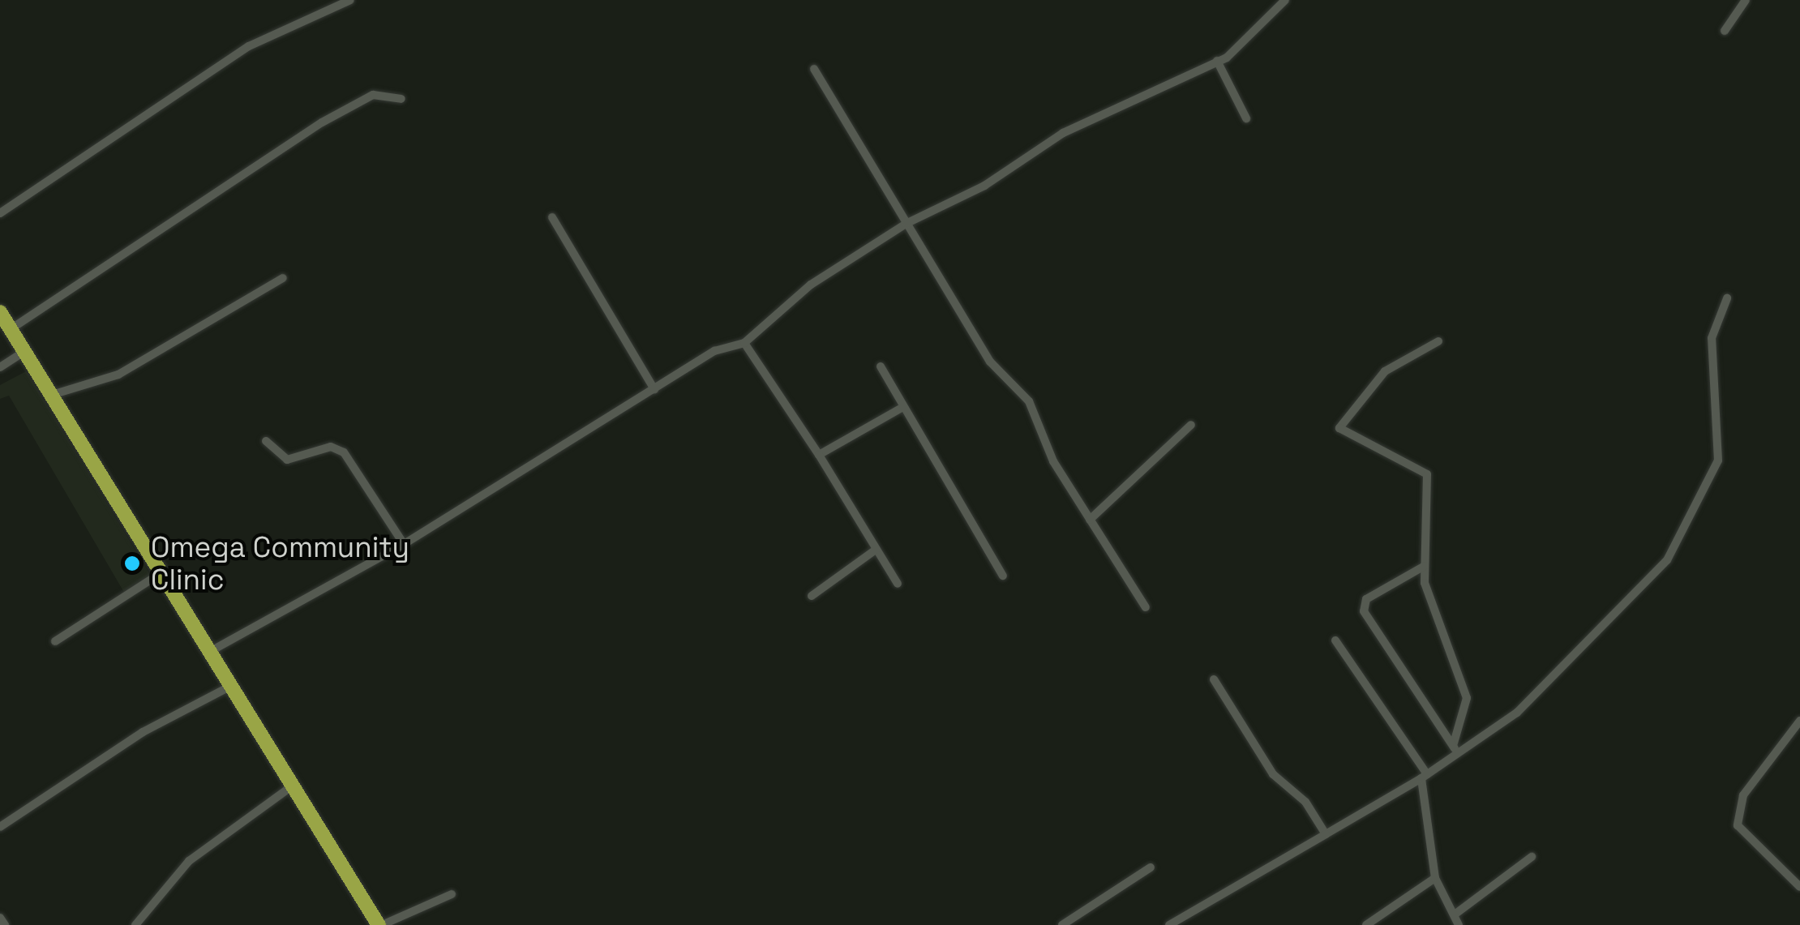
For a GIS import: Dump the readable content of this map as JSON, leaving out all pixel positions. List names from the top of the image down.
{
  "places": ["Omega Community Clinic"]
}
